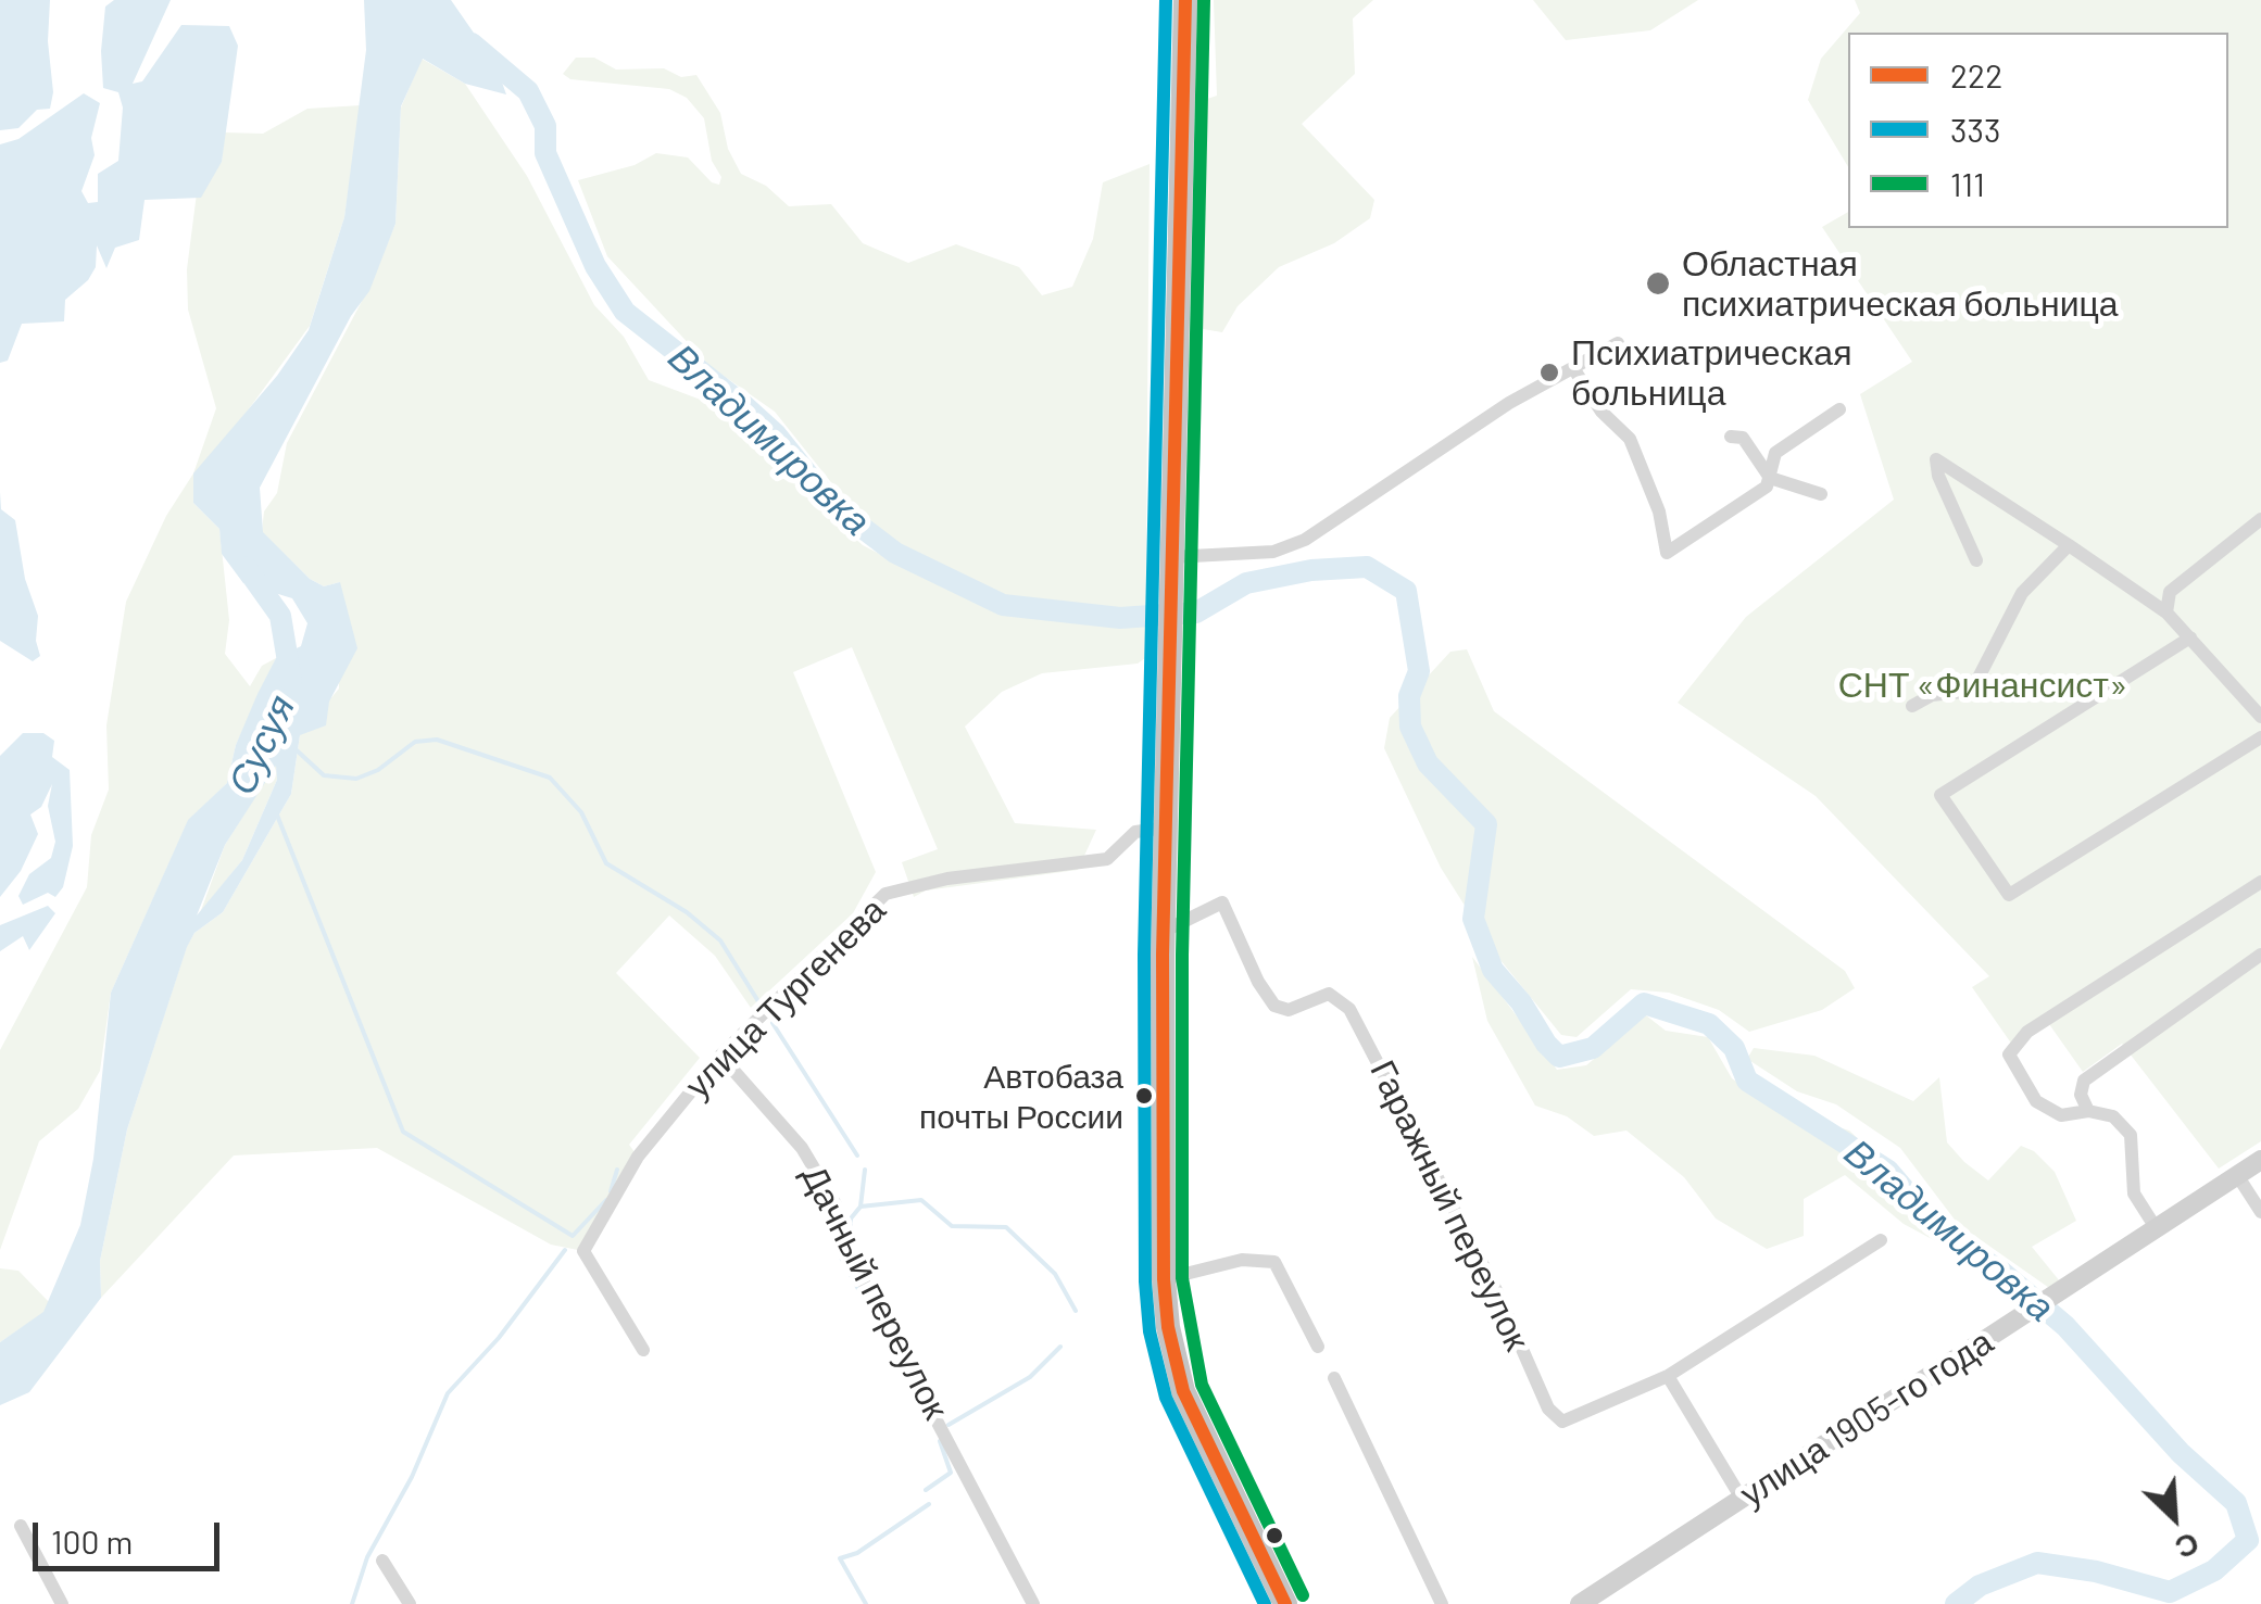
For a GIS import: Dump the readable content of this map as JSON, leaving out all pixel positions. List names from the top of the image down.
{
  "streets": {
    "street": [
      "улица Тургенева",
      "Гаражный переулок",
      "Дачный переулок",
      "улица 1905-го года"
    ]
  },
  "crossings": [
    ["улица Тургенева", "Дачный переулок"]
  ],
  "water": ["Владимировка", "Сусуя"],
  "parks": ["СНТ «Финансист»"],
  "places": ["Областная психиатрическая больница", "Психиатрическая больница", "Автобаза почты России"],
  "lines": ["transit line 222", "transit line 333", "transit line 111"],
  "legend": ["222", "333", "111"],
  "scale_bar": "100 m",
  "north": "bottom right"
}
